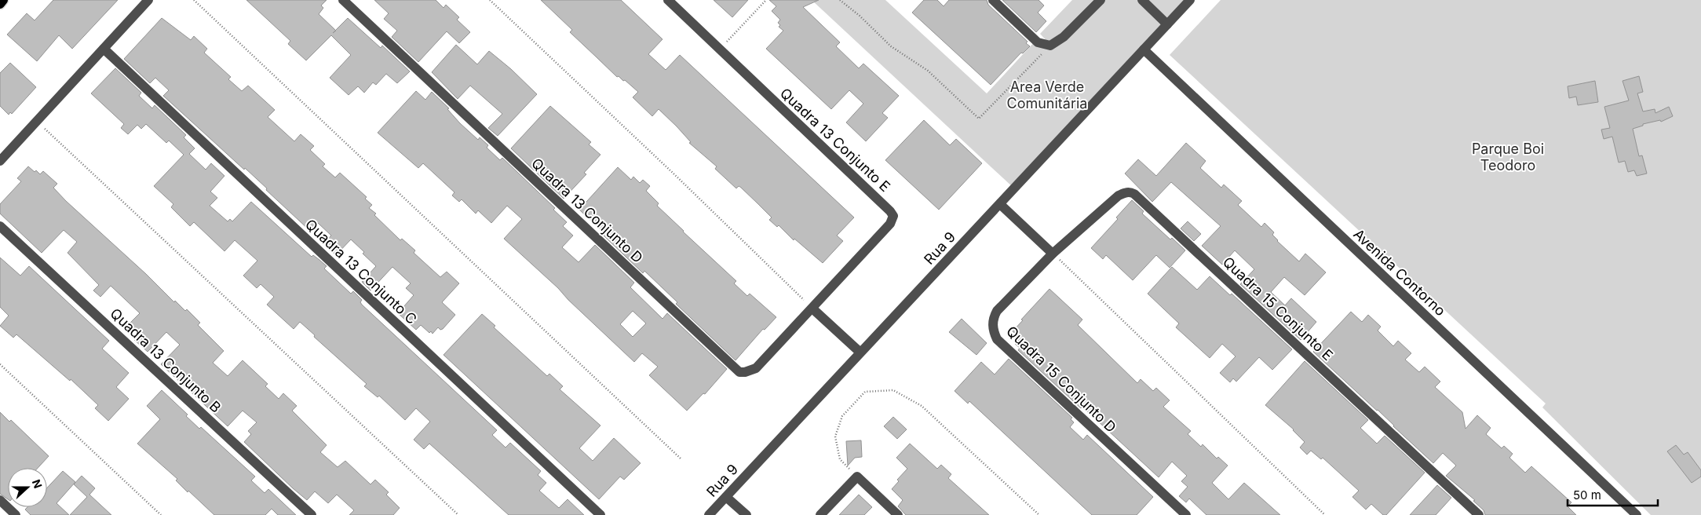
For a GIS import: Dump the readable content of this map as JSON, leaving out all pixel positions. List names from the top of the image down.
{
  "streets": {
    "street": [
      "Quadra 13 Conjunto E",
      "Quadra 13 Conjunto D",
      "Rua 9",
      "Quadra 13 Conjunto C",
      "Avenida Contorno",
      "Quadra 15 Conjunto E",
      "Quadra 13 Conjunto B",
      "Quadra 15 Conjunto D"
    ]
  },
  "crossings": [
    ["Quadra 13 Conjunto E", "Quadra 13 Conjunto D"],
    ["Rua 9", "Avenida Contorno"],
    ["Quadra 15 Conjunto E", "Quadra 15 Conjunto D"]
  ],
  "parks": ["Area Verde Comunitária", "Parque Boi Teodoro"],
  "scale_bar": "50 m",
  "north": "right"
}
